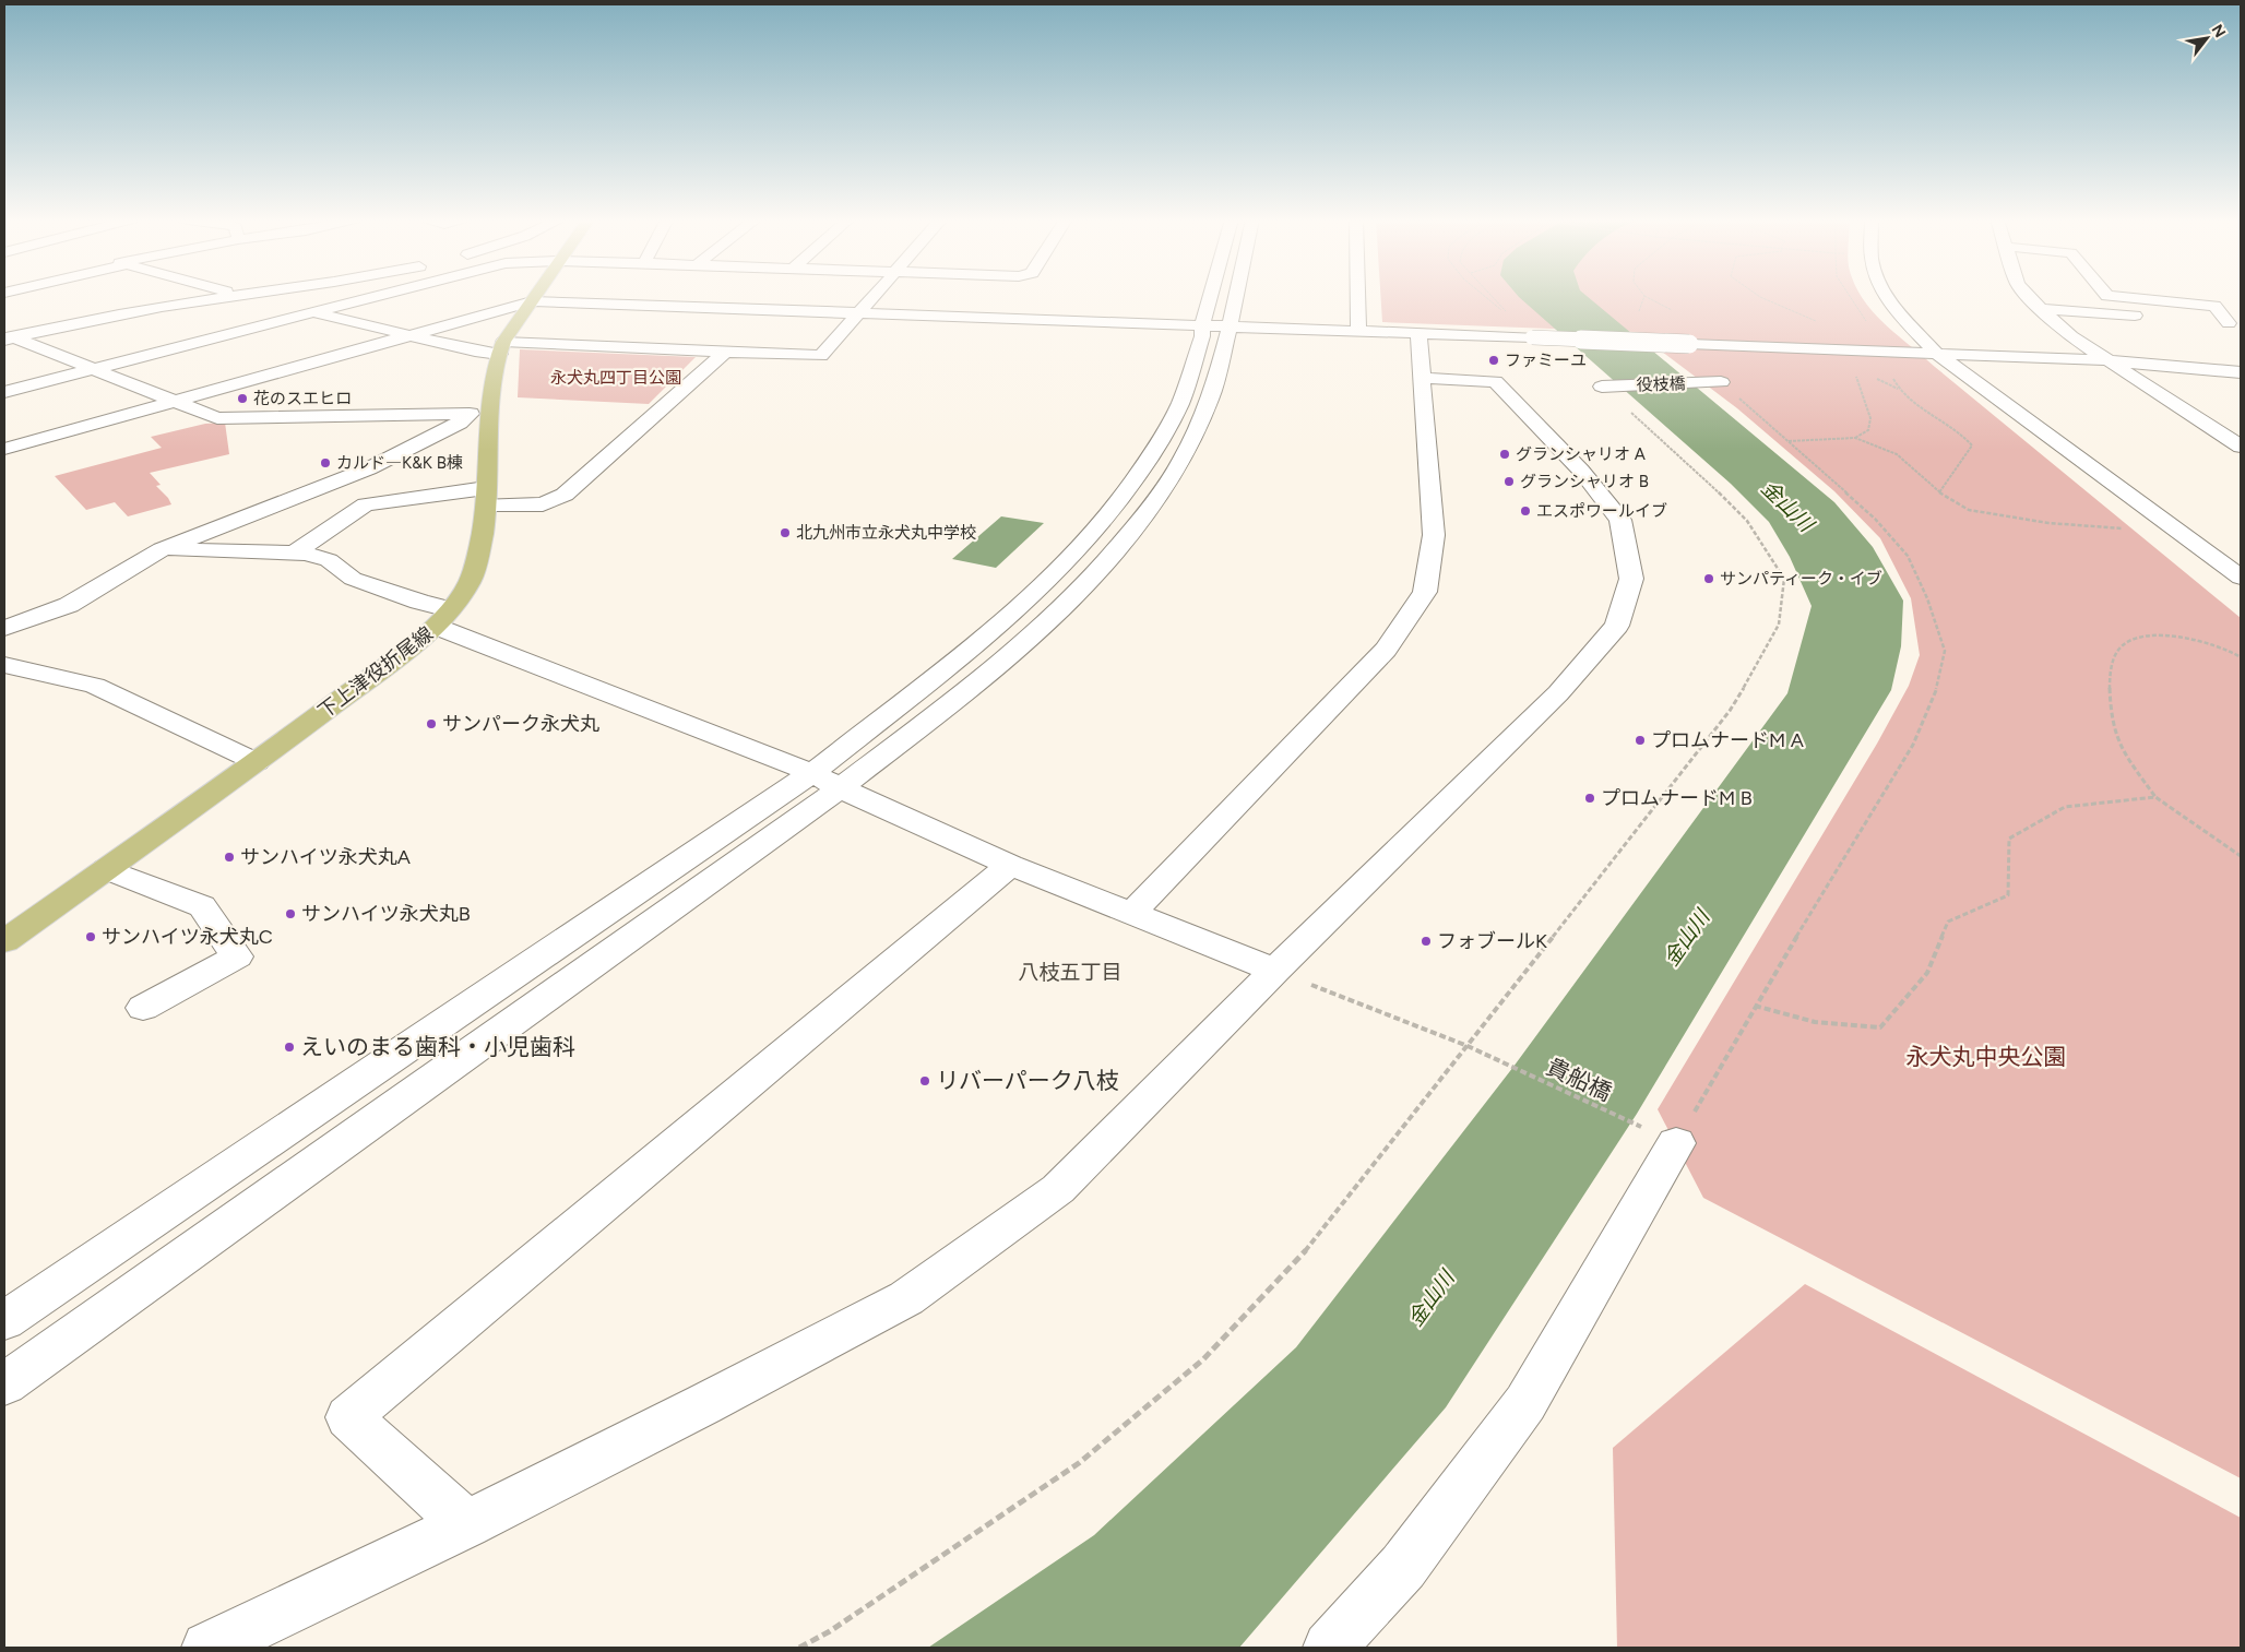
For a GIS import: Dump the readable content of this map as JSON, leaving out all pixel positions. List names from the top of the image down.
{
  "streets": {
    "main road": ["下上津役折尾線"],
    "street": ["役枝橋"],
    "path": ["貴船橋"]
  },
  "districts": ["八枝五丁目"],
  "water": ["金山川"],
  "parks": ["永犬丸四丁目公園", "永犬丸中央公園"],
  "places": [
    "ファミーユ",
    "花のスエヒロ",
    "グランシャリオ A",
    "カルド―K&K B棟",
    "グランシャリオ B",
    "エスポワールイブ",
    "北九州市立永犬丸中学校",
    "サンパティーク・イブ",
    "サンパーク永犬丸",
    "プロムナードM A",
    "プロムナードM B",
    "サンハイツ永犬丸A",
    "サンハイツ永犬丸B",
    "サンハイツ永犬丸C",
    "フォブールK",
    "えいのまる歯科・小児歯科",
    "リバーパーク八枝"
  ],
  "north": "top right"
}
